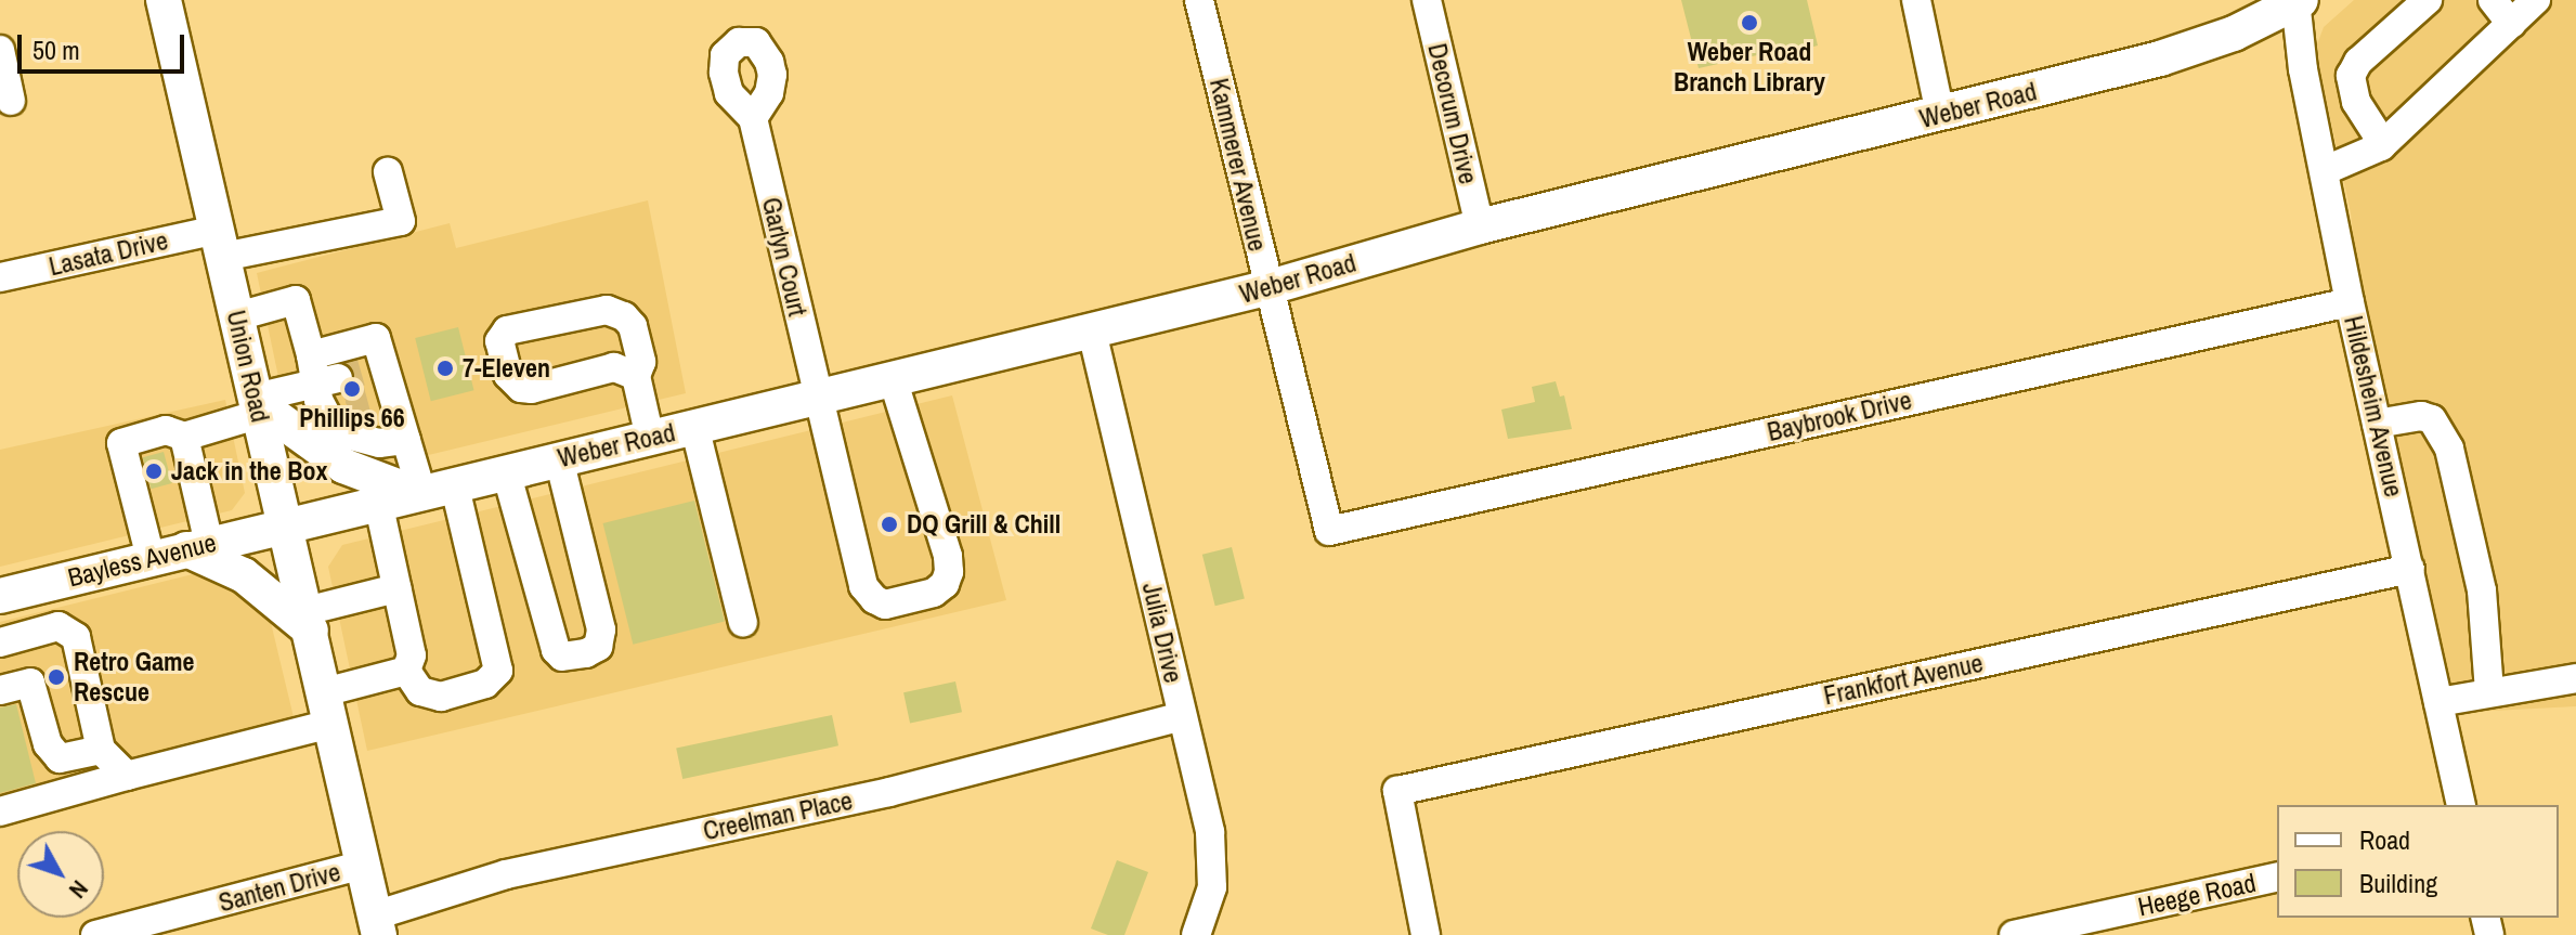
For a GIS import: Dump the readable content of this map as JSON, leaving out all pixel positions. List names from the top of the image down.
{
  "streets": {
    "main road": ["Weber Road", "Union Road", "Bayless Avenue"],
    "street": [
      "Decorum Drive",
      "Kammerer Avenue",
      "Lasata Drive",
      "Garlyn Court",
      "Hildesheim Avenue",
      "Baybrook Drive",
      "Julia Drive",
      "Frankfort Avenue",
      "Creelman Place",
      "Santen Drive",
      "Heege Road"
    ]
  },
  "crossings": [
    ["Weber Road", "Decorum Drive"],
    ["Weber Road", "Kammerer Avenue"],
    ["Weber Road", "Garlyn Court"],
    ["Weber Road", "Union Road"],
    ["Weber Road", "Hildesheim Avenue"],
    ["Weber Road", "Bayless Avenue"],
    ["Weber Road", "Julia Drive"],
    ["Kammerer Avenue", "Baybrook Drive"],
    ["Lasata Drive", "Union Road"],
    ["Union Road", "Bayless Avenue"],
    ["Union Road", "Creelman Place"],
    ["Union Road", "Santen Drive"],
    ["Hildesheim Avenue", "Baybrook Drive"],
    ["Hildesheim Avenue", "Frankfort Avenue"],
    ["Julia Drive", "Creelman Place"]
  ],
  "places": [
    "Weber Road Branch Library",
    "7-Eleven",
    "Phillips 66",
    "Jack in the Box",
    "DQ Grill & Chill",
    "Retro Game Rescue"
  ],
  "legend": ["Road", "Building"],
  "scale_bar": "50 m",
  "north": "bottom right"
}
